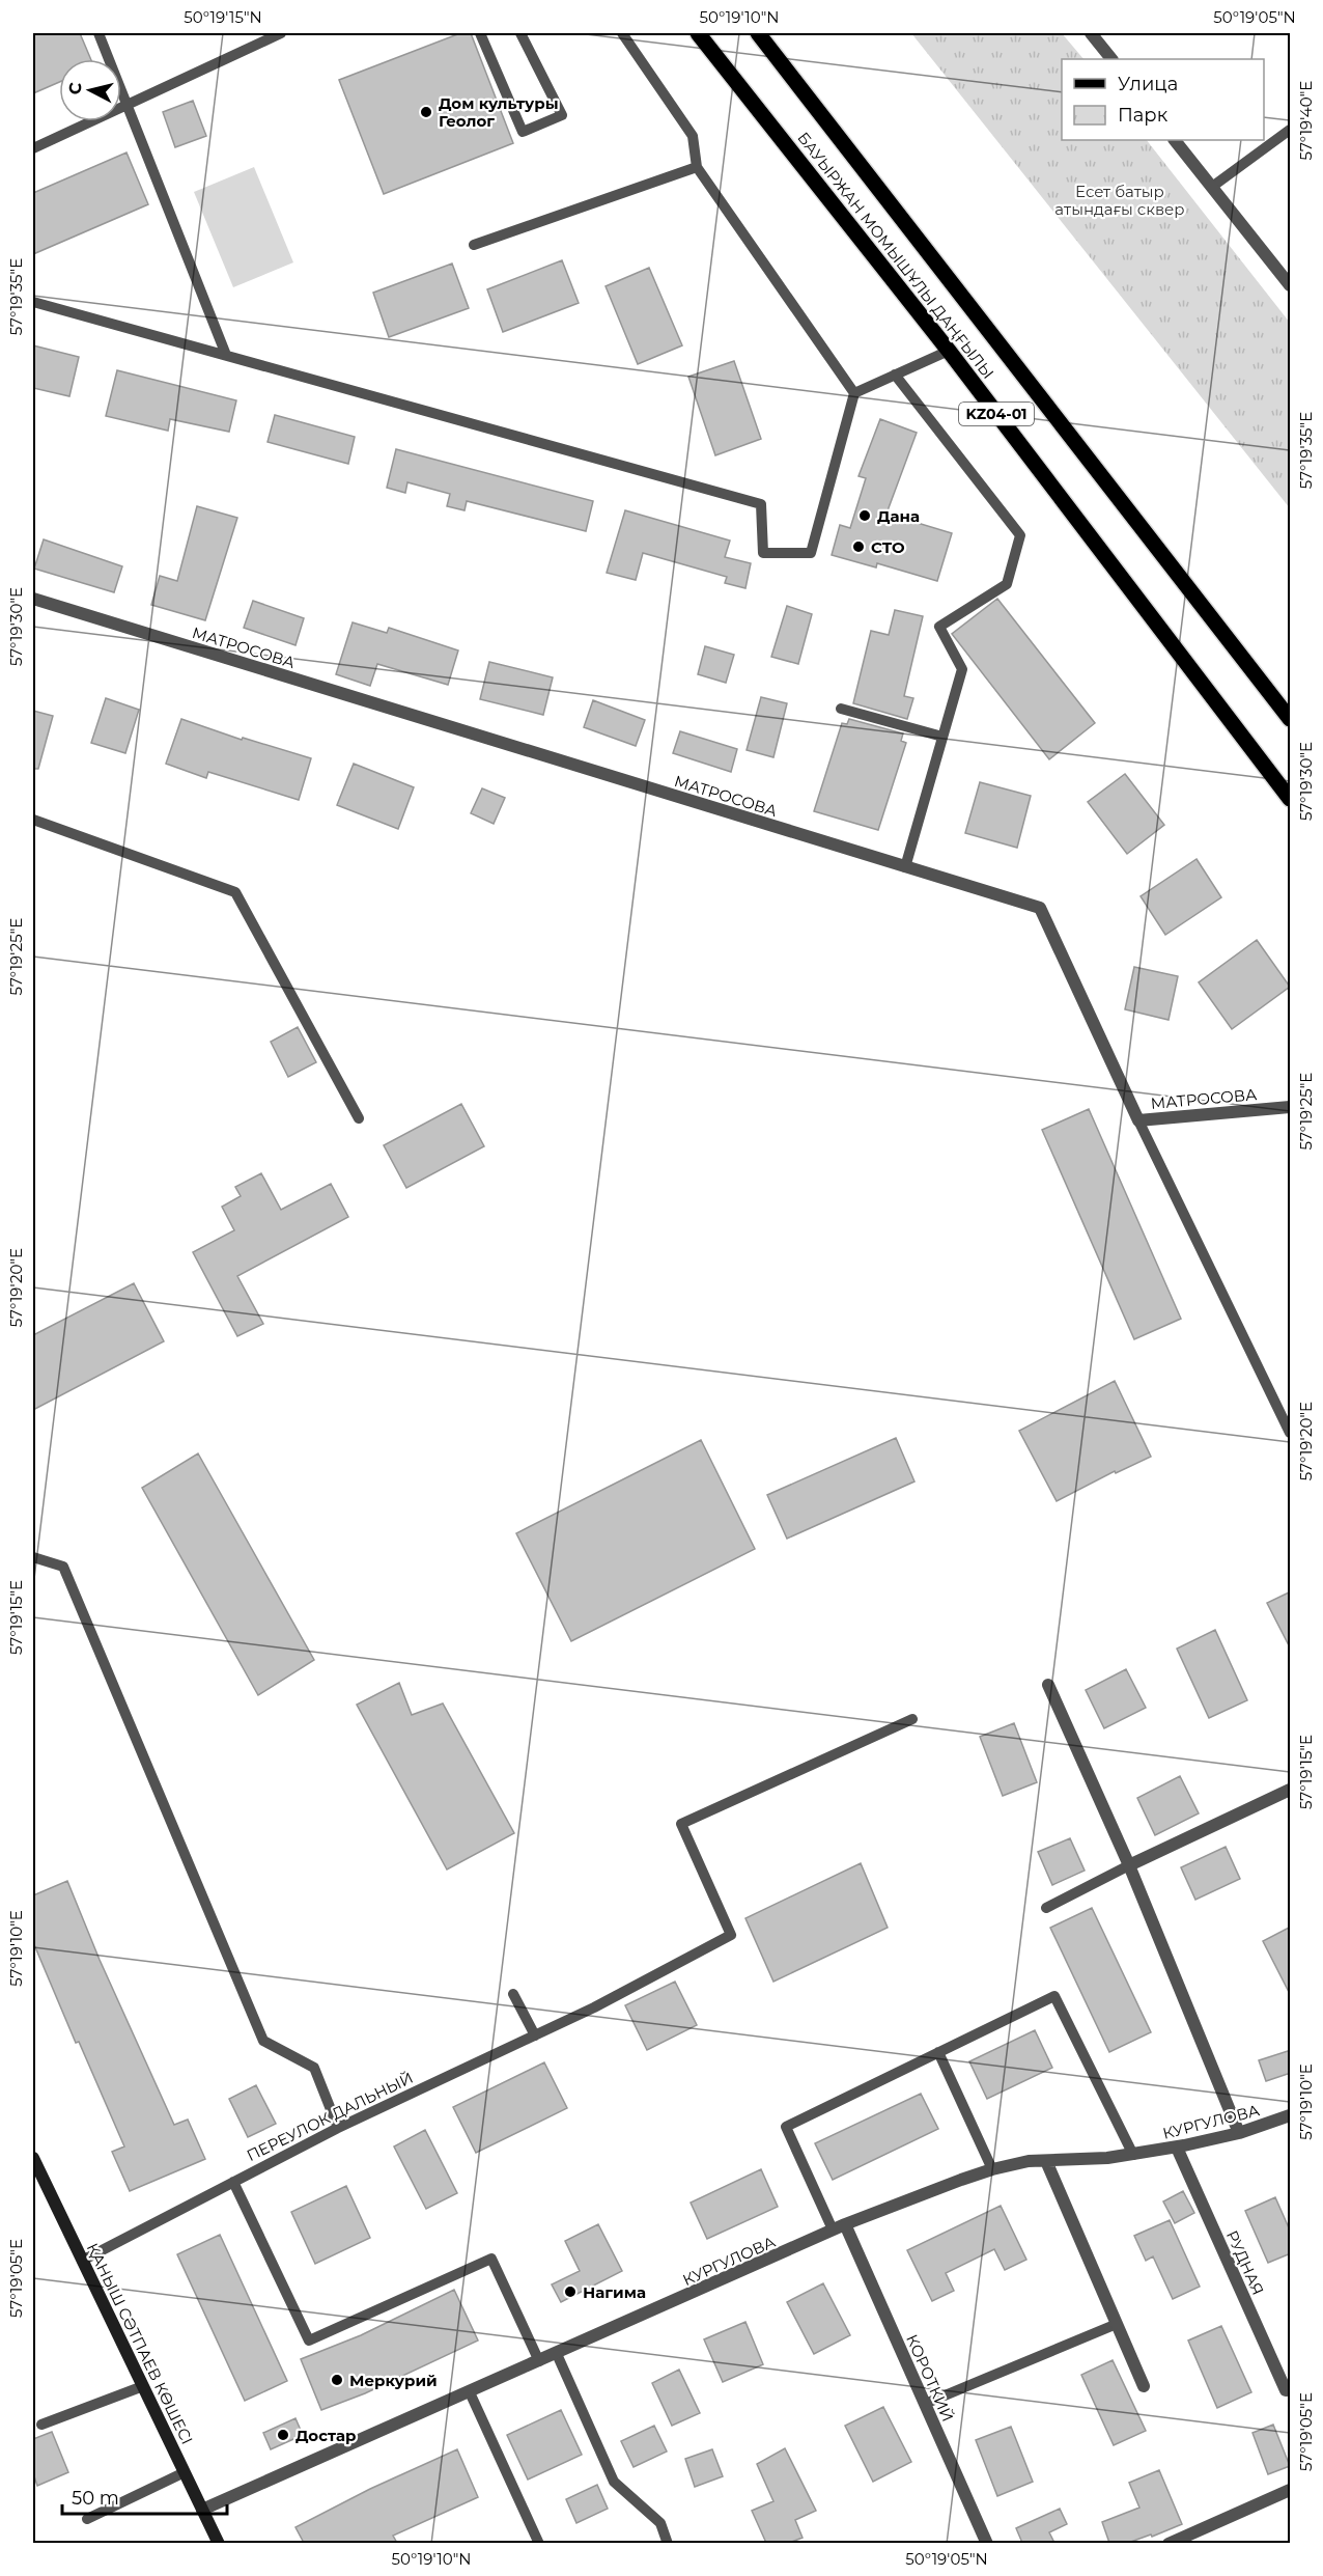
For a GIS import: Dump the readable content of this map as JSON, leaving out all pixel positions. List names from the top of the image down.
{
  "streets": {
    "main road": ["БАУЫРЖАН МОМЫШҰЛЫ ДАҢҒЫЛЫ", "KZ04-01"],
    "street": [
      "МАТРОСОВА",
      "КУРГУЛОВА",
      "РУДНАЯ",
      "ҚАНЫШ СӘТПАЕВ КӨШЕСІ",
      "КОРОТКИЙ"
    ],
    "lane": ["ПЕРЕУЛОК ДАЛЬНЫЙ"]
  },
  "crossings": [
    ["ПЕРЕУЛОК ДАЛЬНЫЙ", "ҚАНЫШ СӘТПАЕВ КӨШЕСІ"],
    ["КУРГУЛОВА", "РУДНАЯ"],
    ["КУРГУЛОВА", "ҚАНЫШ СӘТПАЕВ КӨШЕСІ"],
    ["КУРГУЛОВА", "КОРОТКИЙ"]
  ],
  "parks": ["Есет батыр атындағы сквер"],
  "places": [
    "Дом культуры Геолог",
    "Дана",
    "СТО",
    "Нагима",
    "Меркурий",
    "Достар"
  ],
  "legend": ["Улица", "Парк"],
  "scale_bar": "50 m",
  "north": "left",
  "coordinates": [
    "50°19'15\"N",
    "50°19'10\"N",
    "50°19'05\"N",
    "57°19'40\"E",
    "57°19'35\"E",
    "57°19'30\"E",
    "57°19'25\"E",
    "57°19'20\"E",
    "57°19'15\"E",
    "57°19'10\"E",
    "57°19'05\"E"
  ]
}
